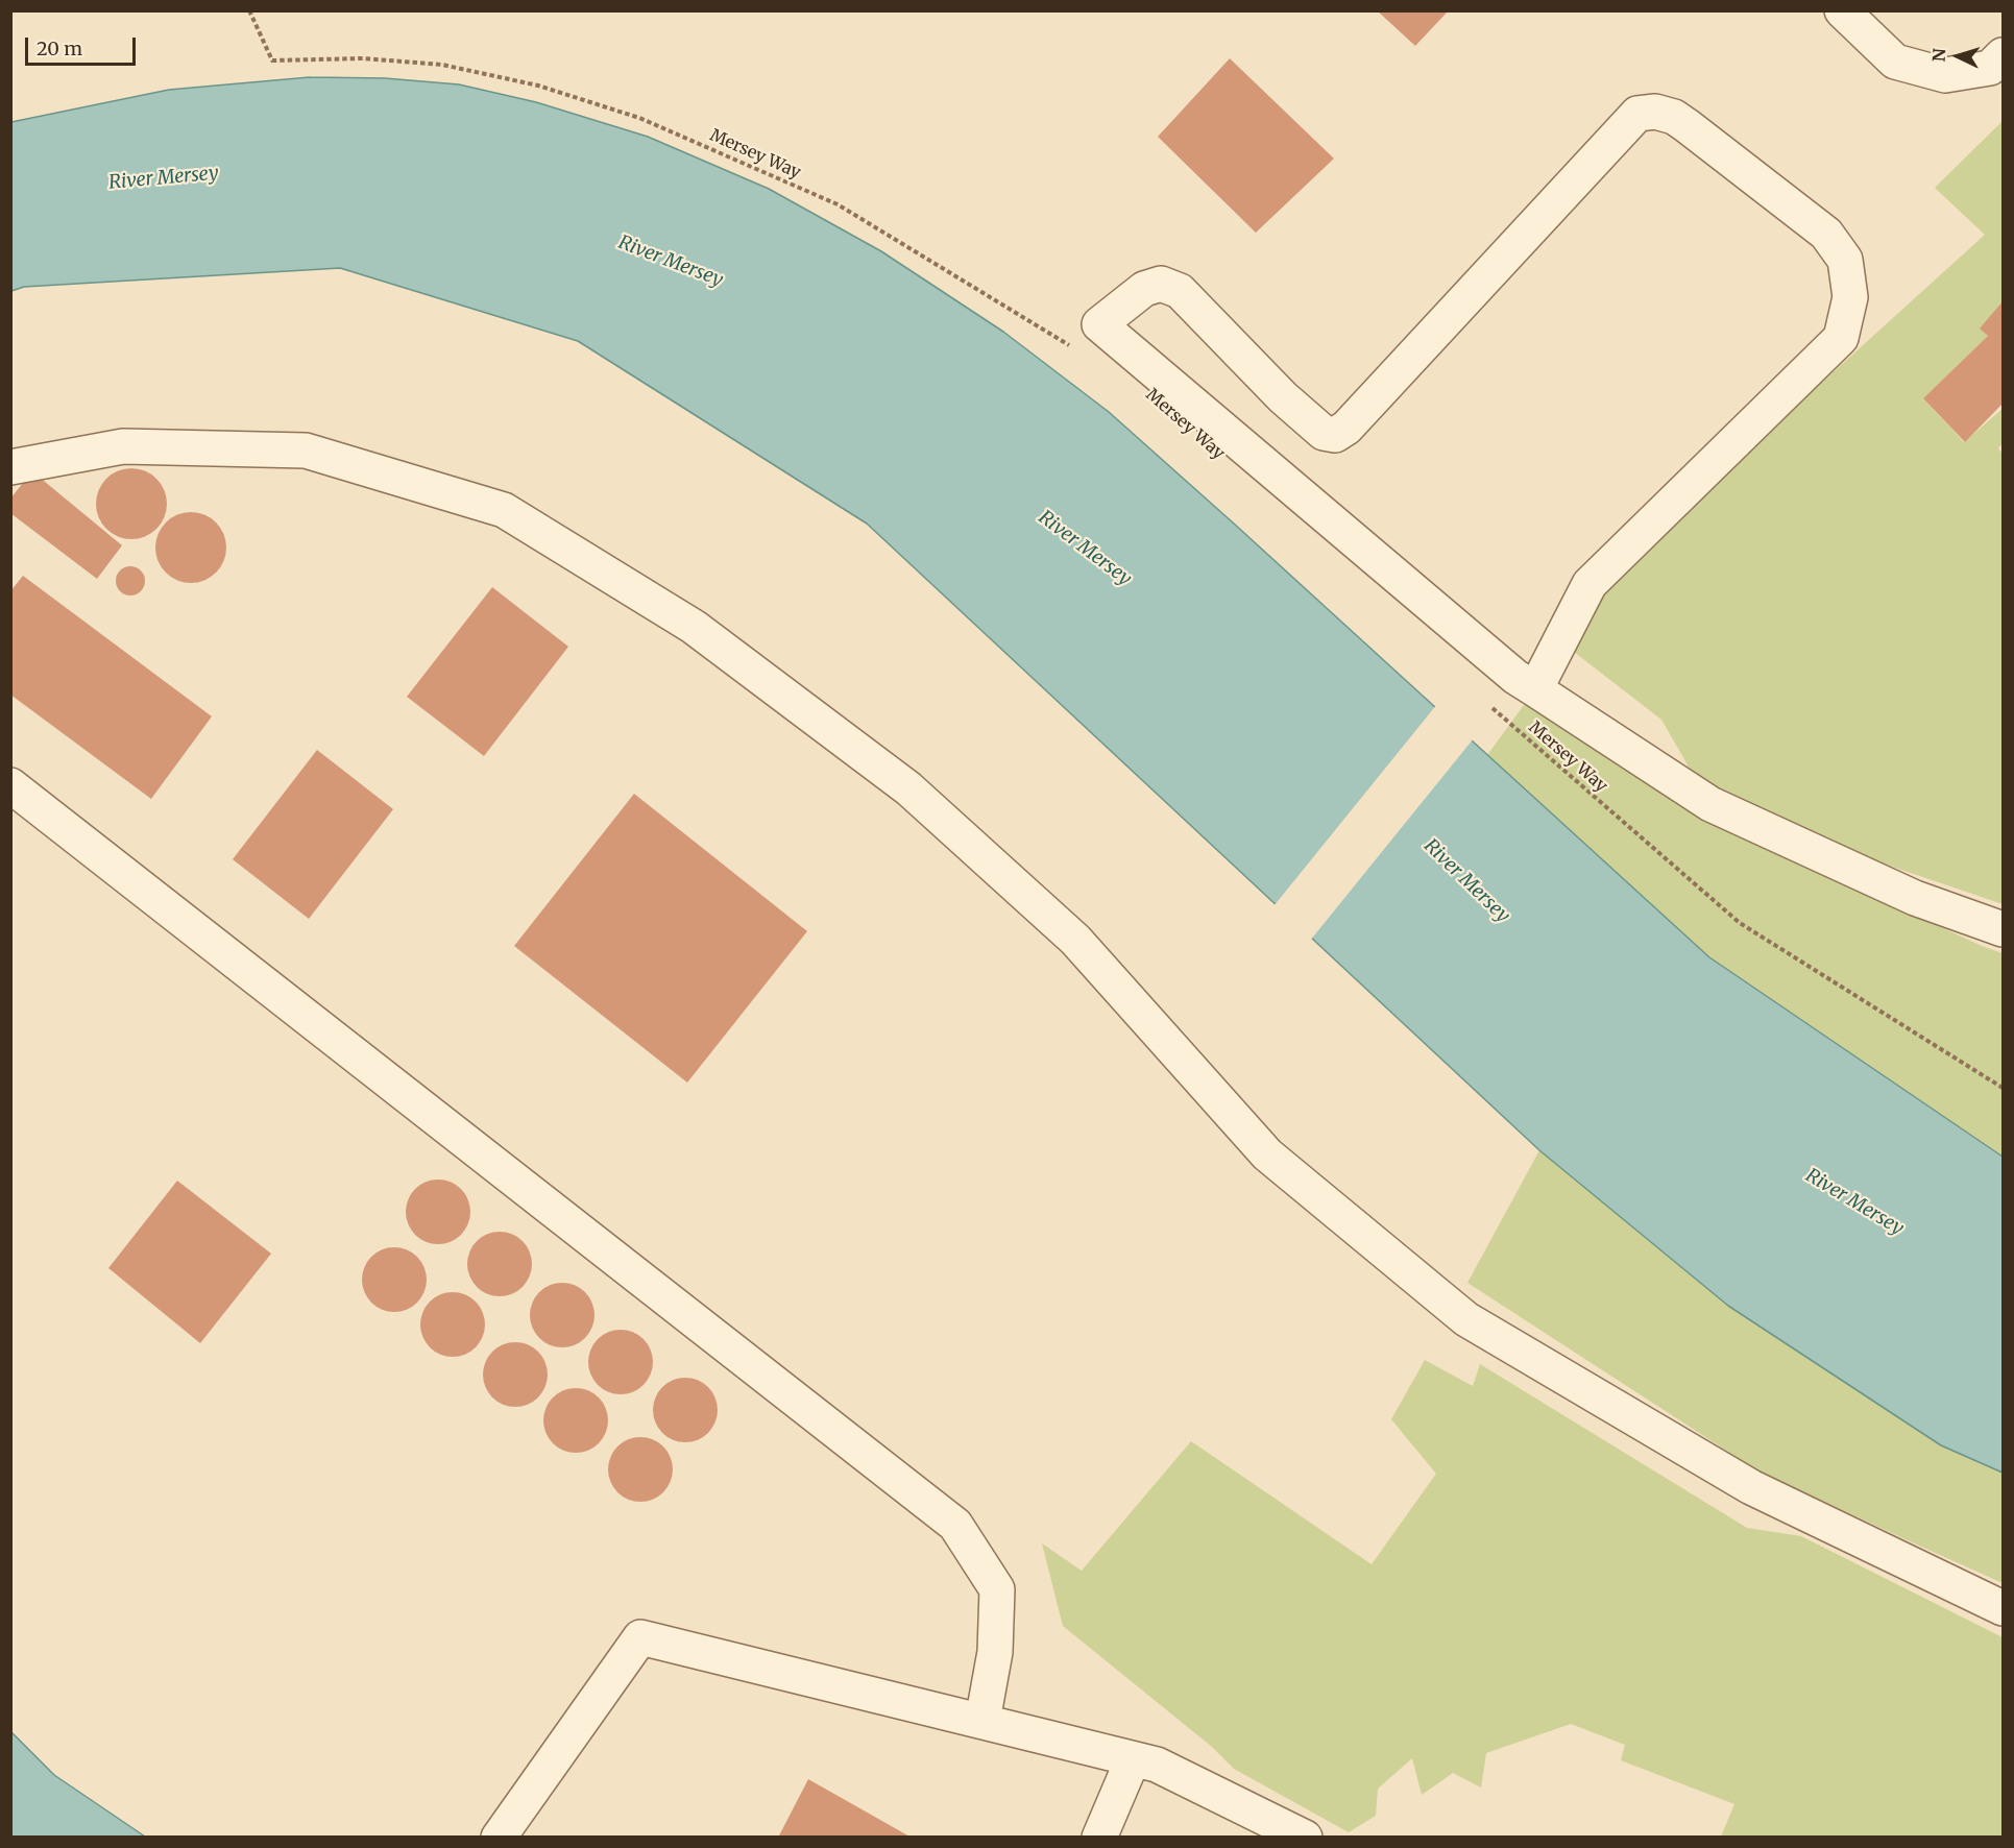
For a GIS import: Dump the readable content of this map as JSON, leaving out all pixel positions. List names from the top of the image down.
{
  "streets": {
    "path": ["Mersey Way"]
  },
  "water": ["River Mersey"],
  "scale_bar": "20 m",
  "north": "left"
}
